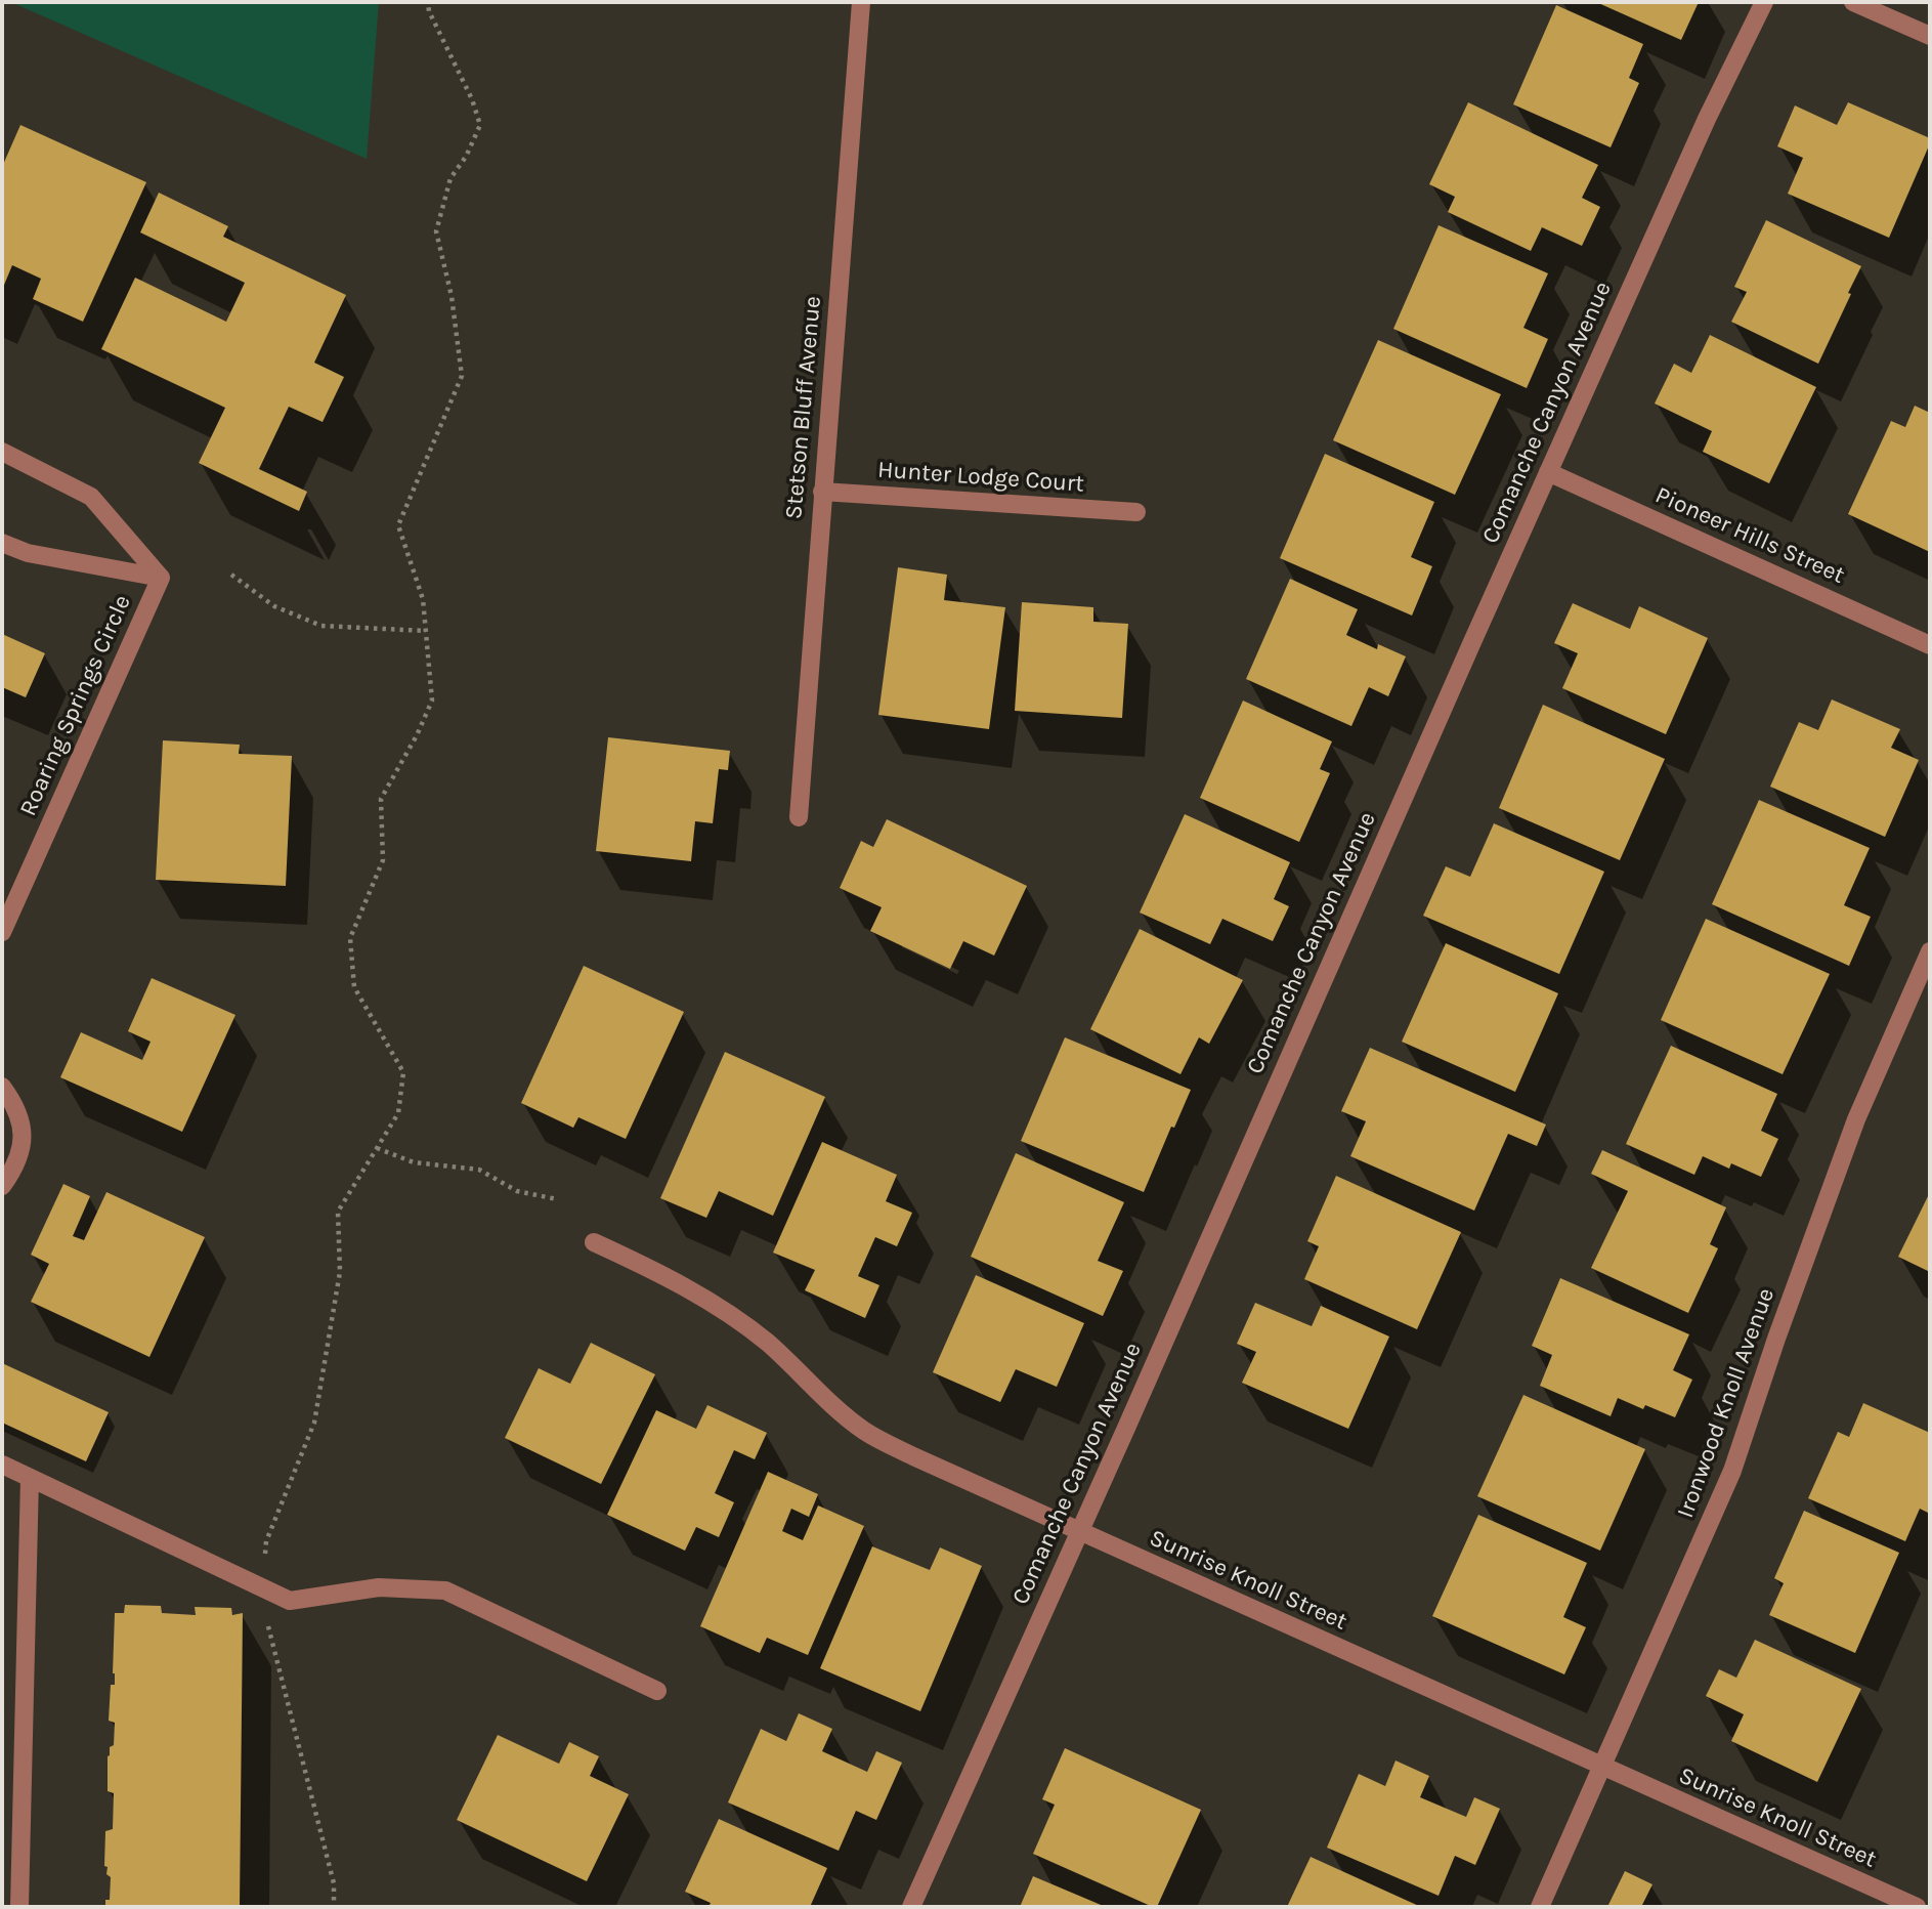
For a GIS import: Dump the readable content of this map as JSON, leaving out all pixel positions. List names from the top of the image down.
{
  "streets": {
    "street": [
      "Stetson Bluff Avenue",
      "Comanche Canyon Avenue",
      "Hunter Lodge Court",
      "Pioneer Hills Street",
      "Roaring Springs Circle",
      "Ironwood Knoll Avenue",
      "Sunrise Knoll Street"
    ]
  },
  "crossings": [
    ["Stetson Bluff Avenue", "Hunter Lodge Court"],
    ["Comanche Canyon Avenue", "Pioneer Hills Street"],
    ["Comanche Canyon Avenue", "Sunrise Knoll Street"],
    ["Ironwood Knoll Avenue", "Sunrise Knoll Street"]
  ]
}
